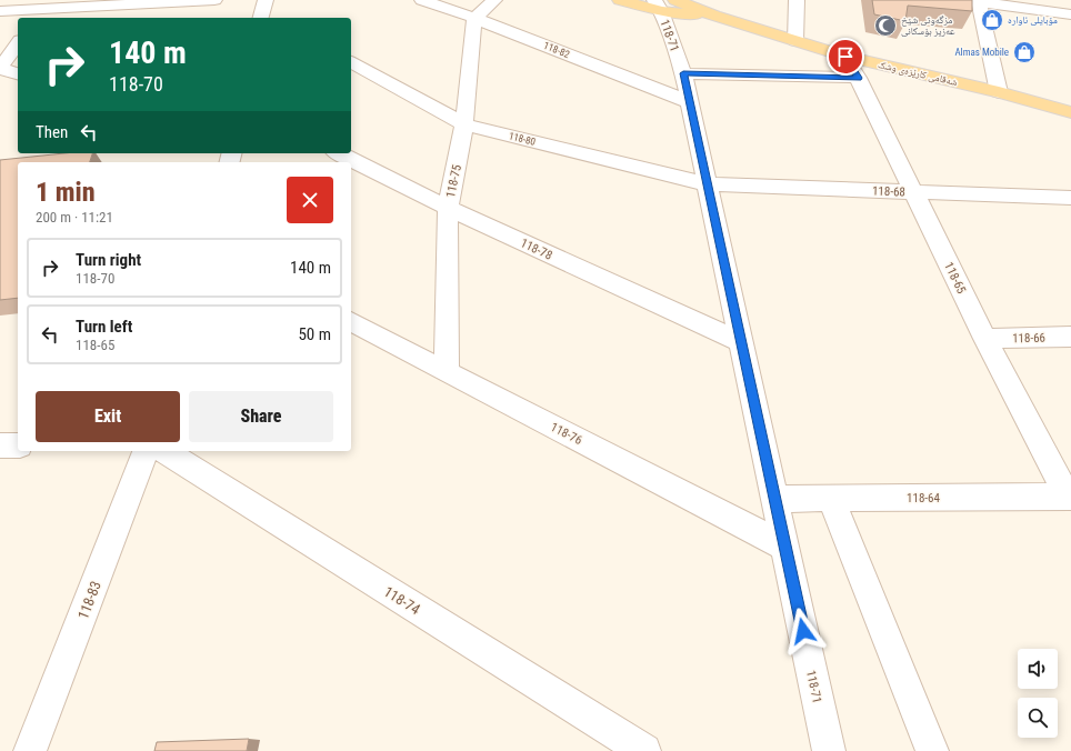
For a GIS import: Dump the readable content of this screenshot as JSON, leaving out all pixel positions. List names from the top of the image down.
{
  "streets": {
    "main road": ["شەقامی کارێزەی وشک"],
    "street": [
      "118-71",
      "118-82",
      "118-80",
      "118-75",
      "118-68",
      "118-78",
      "118-65",
      "118-66",
      "118-76",
      "118-64",
      "118-83",
      "118-74"
    ]
  },
  "crossings": [
    ["118-71", "118-82"],
    ["118-71", "شەقامی کارێزەی وشک"],
    ["118-71", "118-80"],
    ["118-71", "118-68"],
    ["118-71", "118-78"],
    ["118-71", "118-76"],
    ["118-71", "118-64"],
    ["118-82", "118-75"],
    ["شەقامی کارێزەی وشک", "118-65"],
    ["118-80", "118-75"],
    ["118-80", "118-68"],
    ["118-75", "118-78"],
    ["118-75", "118-76"],
    ["118-68", "118-65"],
    ["118-65", "118-66"],
    ["118-65", "118-64"]
  ],
  "places": {
    "shop": ["مۆبایلی ئاوارە", "Almas Mobile"],
    "mosque": ["مزگەوتی شێخ عەزیز بۆسکانی"]
  },
  "page": {
    "turn": ["140 m", "118-70"],
    "then": "Then",
    "heading": ["1 min", "200 m · 11:21"],
    "list": [
      {
        "name": "Turn right",
        "note": "118-70",
        "value": "140 m"
      },
      {
        "name": "Turn left",
        "note": "118-65",
        "value": "50 m"
      }
    ],
    "buttons": ["Exit", "Share"]
  }
}
